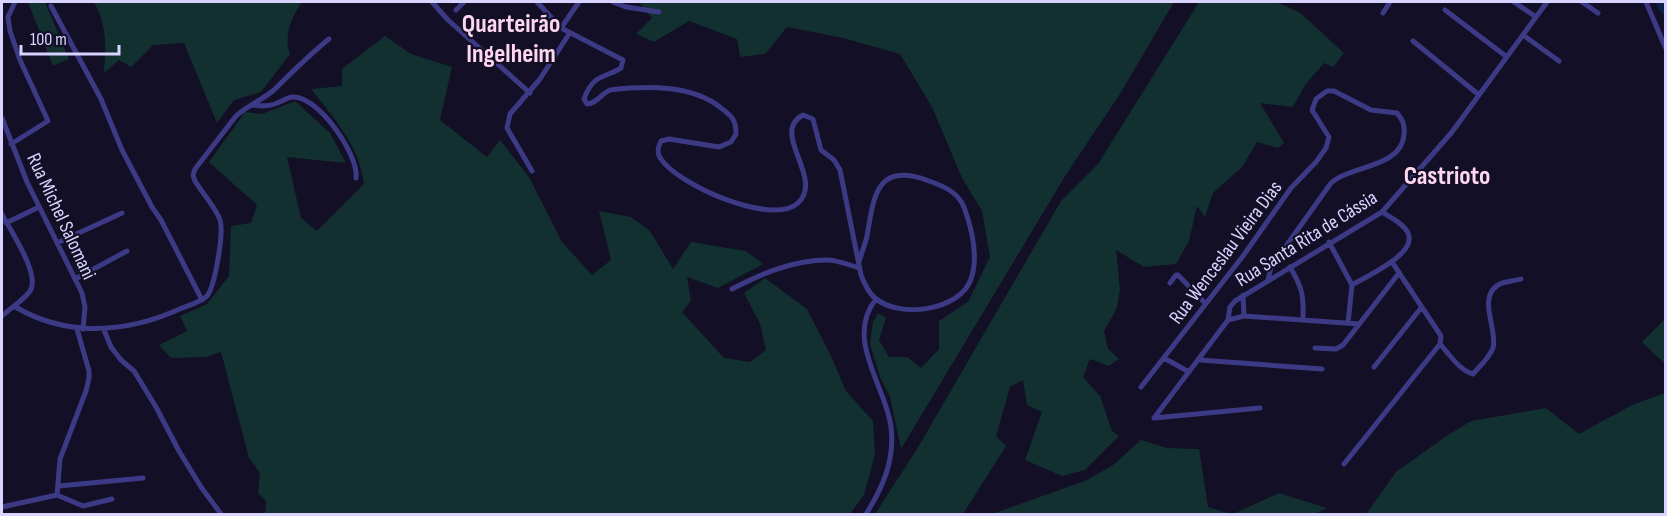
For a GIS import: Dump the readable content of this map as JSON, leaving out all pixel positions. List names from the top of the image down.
{
  "streets": {
    "street": ["Rua Michel Salomani", "Rua Santa Rita de Cássia", "Rua Wenceslau Vieira Dias"]
  },
  "crossings": [
    ["Rua Santa Rita de Cássia", "Rua Wenceslau Vieira Dias"]
  ],
  "districts": ["Quarteirão Ingelheim", "Castrioto"],
  "scale_bar": "100 m"
}
